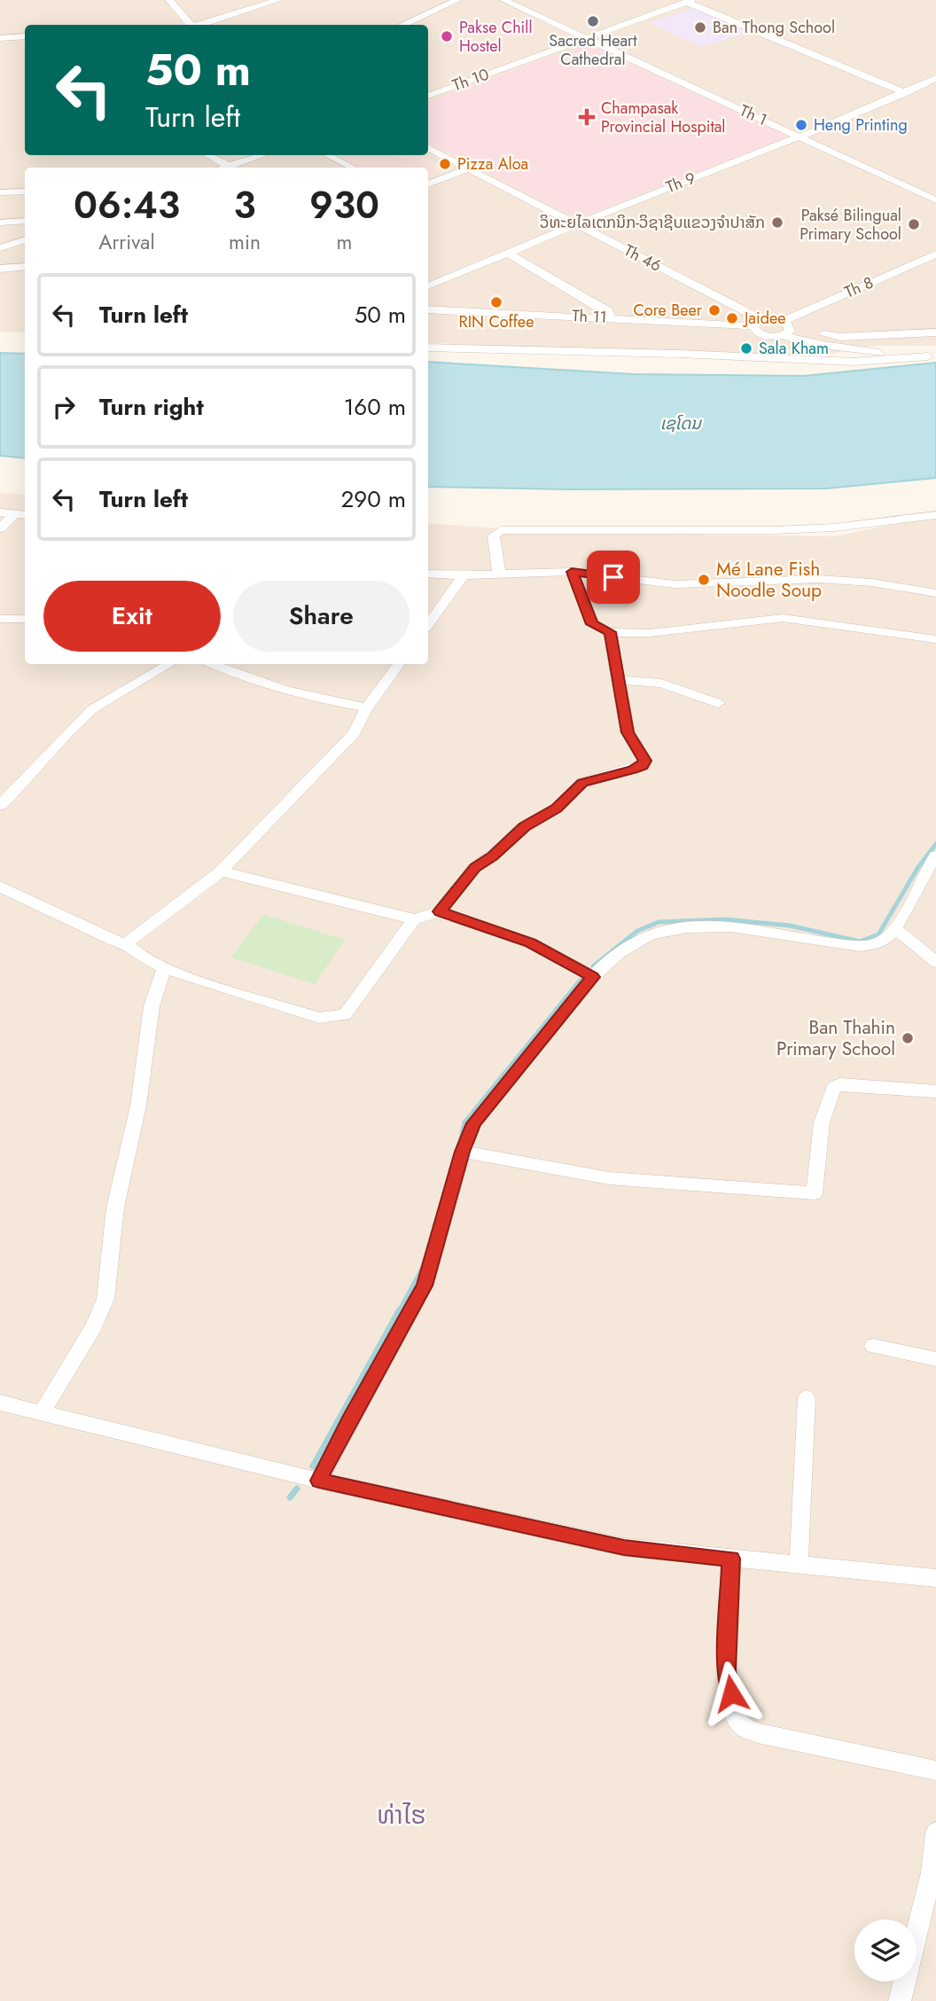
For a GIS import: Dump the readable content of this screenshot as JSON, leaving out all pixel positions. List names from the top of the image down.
{
  "streets": {
    "street": [
      "Th 10",
      "Th 1",
      "Th 9",
      "Th 46",
      "Th 8",
      "Th 11"
    ]
  },
  "crossings": [
    ["Th 10", "Th 1"],
    ["Th 1", "Th 9"],
    ["Th 9", "Th 46"],
    ["Th 46", "Th 11"]
  ],
  "districts": ["ທ່າໄຮ"],
  "water": ["ເຊໂດນ"],
  "places": {
    "other": [
      "Sacred Heart Cathedral",
      "Ban Thong School",
      "Pakse Chill Hostel",
      "Heng Printing",
      "Pizza Aloa",
      "ວິທະຍໄລເຕກນິກ-ວິຊາຊີບແຂວງຈໍາປາສັກ",
      "Paksé Bilingual Primary School",
      "RIN Coffee",
      "Core Beer",
      "Jaidee",
      "Sala Kham",
      "Mé Lane Fish Noodle Soup",
      "Ban Thahin Primary School"
    ],
    "health": ["Champasak Provincial Hospital"]
  },
  "page": {
    "turn": ["50 m", "Turn left"],
    "eta": [
      "06:43",
      "Arrival",
      "3",
      "min",
      "930",
      "m"
    ],
    "list": [
      {
        "name": "Turn left",
        "value": "50 m"
      },
      {
        "name": "Turn right",
        "value": "160 m"
      },
      {
        "name": "Turn left",
        "value": "290 m"
      }
    ],
    "buttons": ["Exit", "Share"]
  }
}
